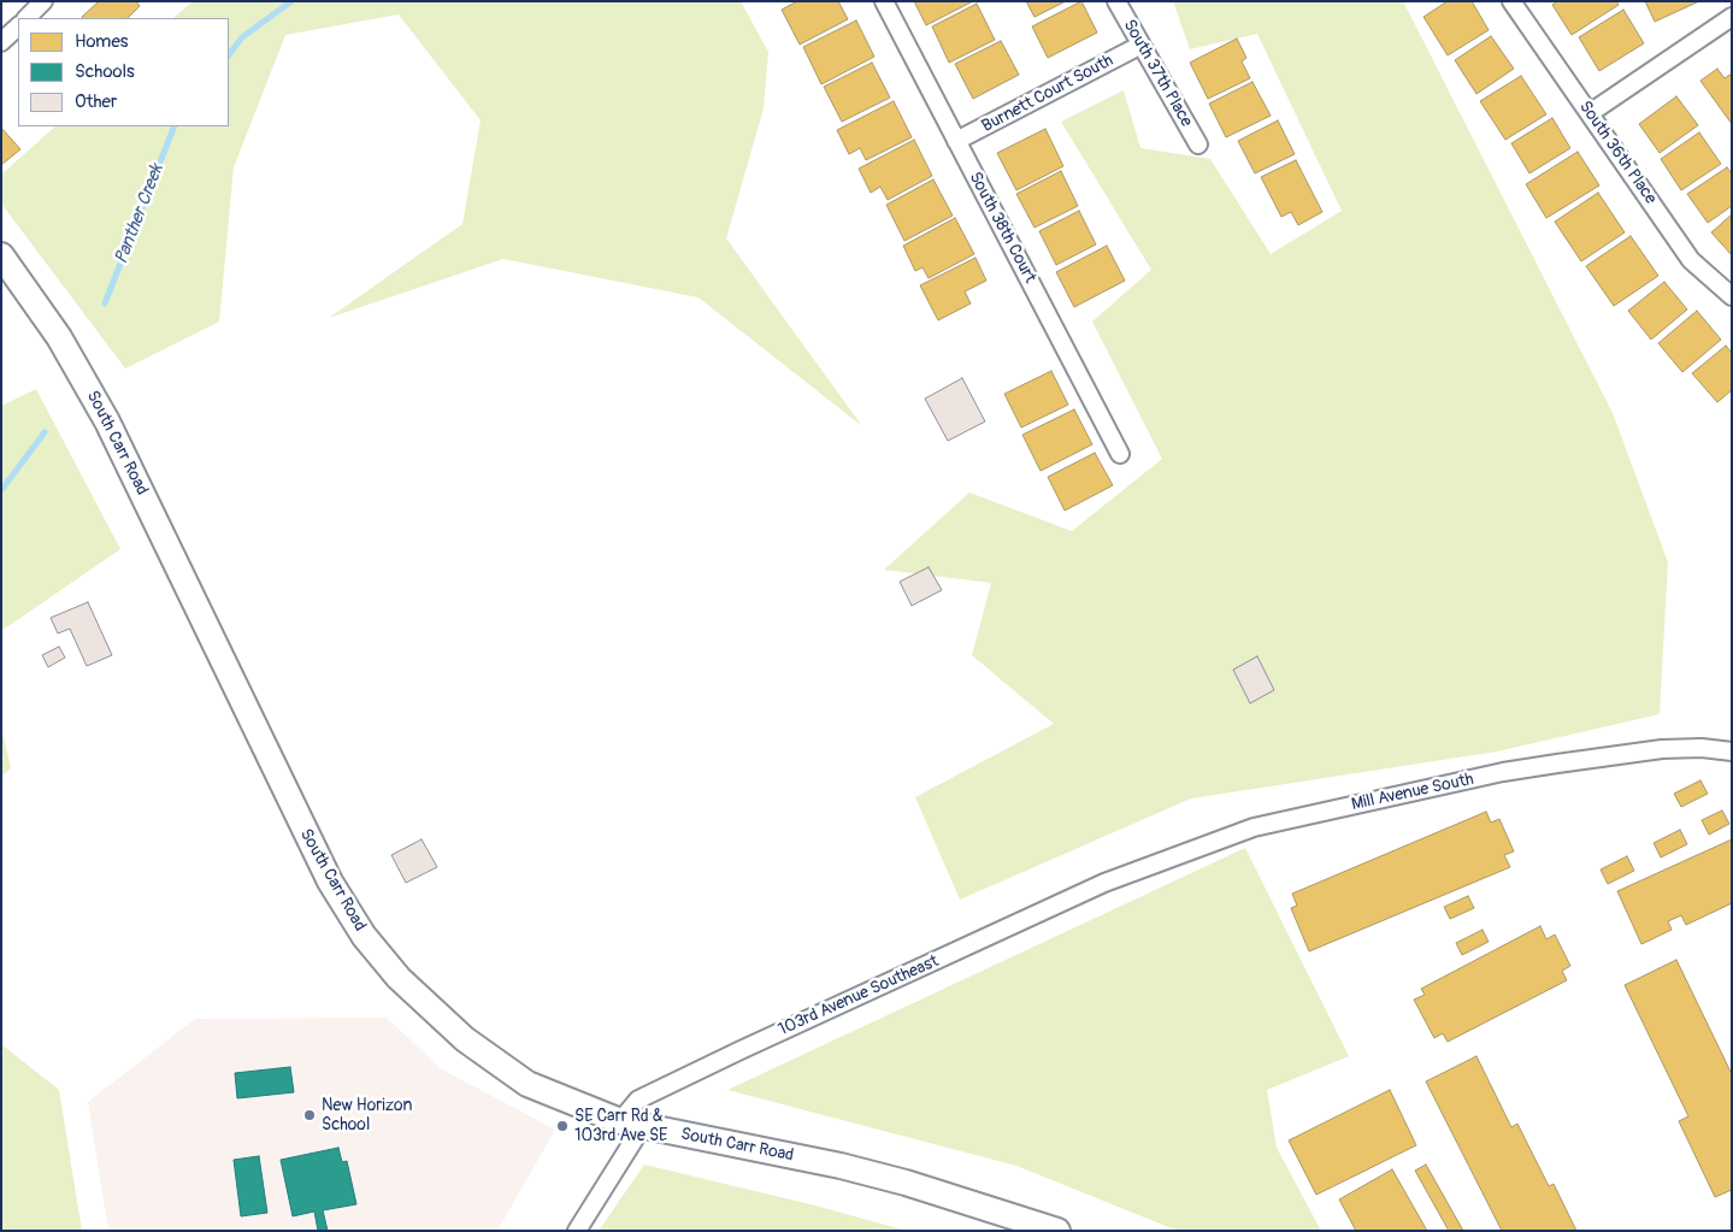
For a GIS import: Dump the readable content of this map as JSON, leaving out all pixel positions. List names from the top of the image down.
{
  "streets": {
    "main road": ["South Carr Road"],
    "street": [
      "South 37th Place",
      "Burnett Court South",
      "South 36th Place",
      "South 38th Court",
      "Mill Avenue South",
      "103rd Avenue Southeast"
    ]
  },
  "crossings": [
    ["South 37th Place", "Burnett Court South"],
    ["Burnett Court South", "South 38th Court"],
    ["South Carr Road", "103rd Avenue Southeast"],
    ["Mill Avenue South", "103rd Avenue Southeast"]
  ],
  "water": ["Panther Creek"],
  "places": ["New Horizon School", "SE Carr Rd & 103rd Ave SE"],
  "legend": ["Homes", "Schools", "Other"]
}
